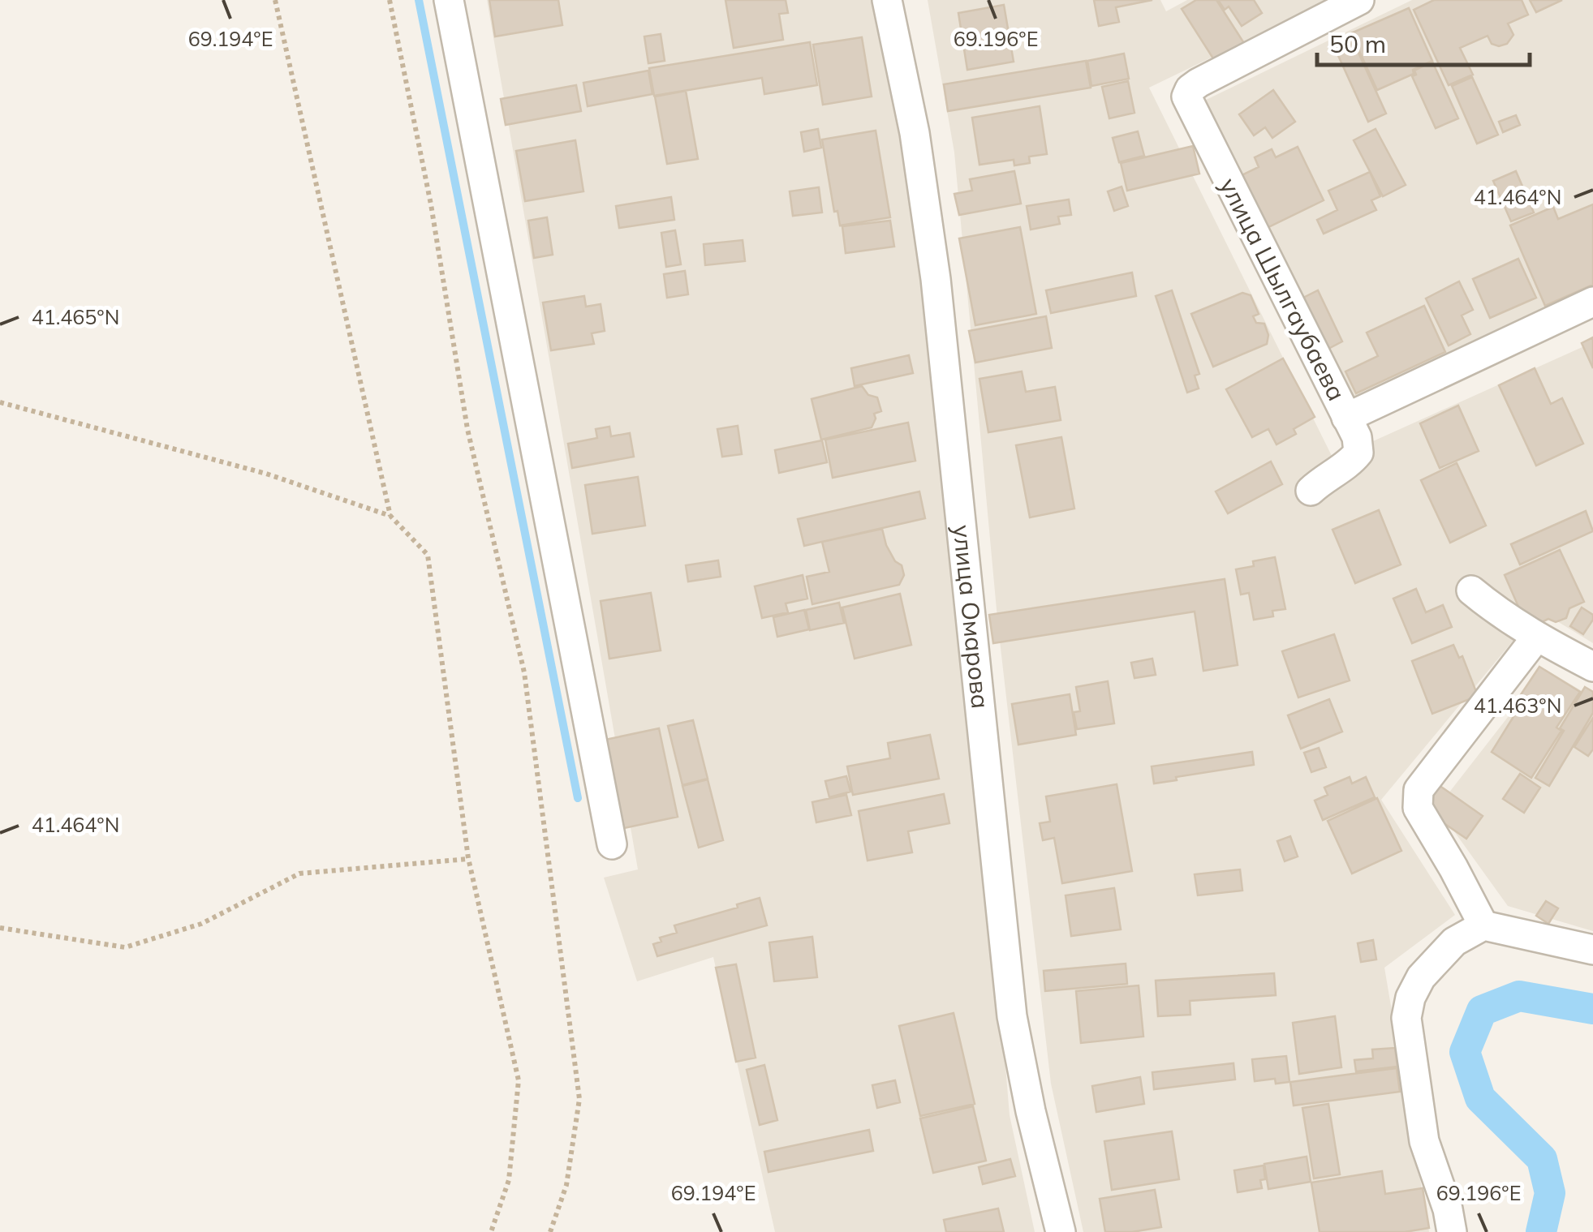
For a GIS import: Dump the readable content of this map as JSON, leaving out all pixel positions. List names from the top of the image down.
{
  "streets": {
    "street": ["улица Шылгаубаева", "улица Омарова"]
  },
  "scale_bar": "50 m",
  "coordinates": [
    "69.194°E",
    "69.196°E",
    "41.464°N",
    "41.465°N",
    "41.463°N"
  ]
}
